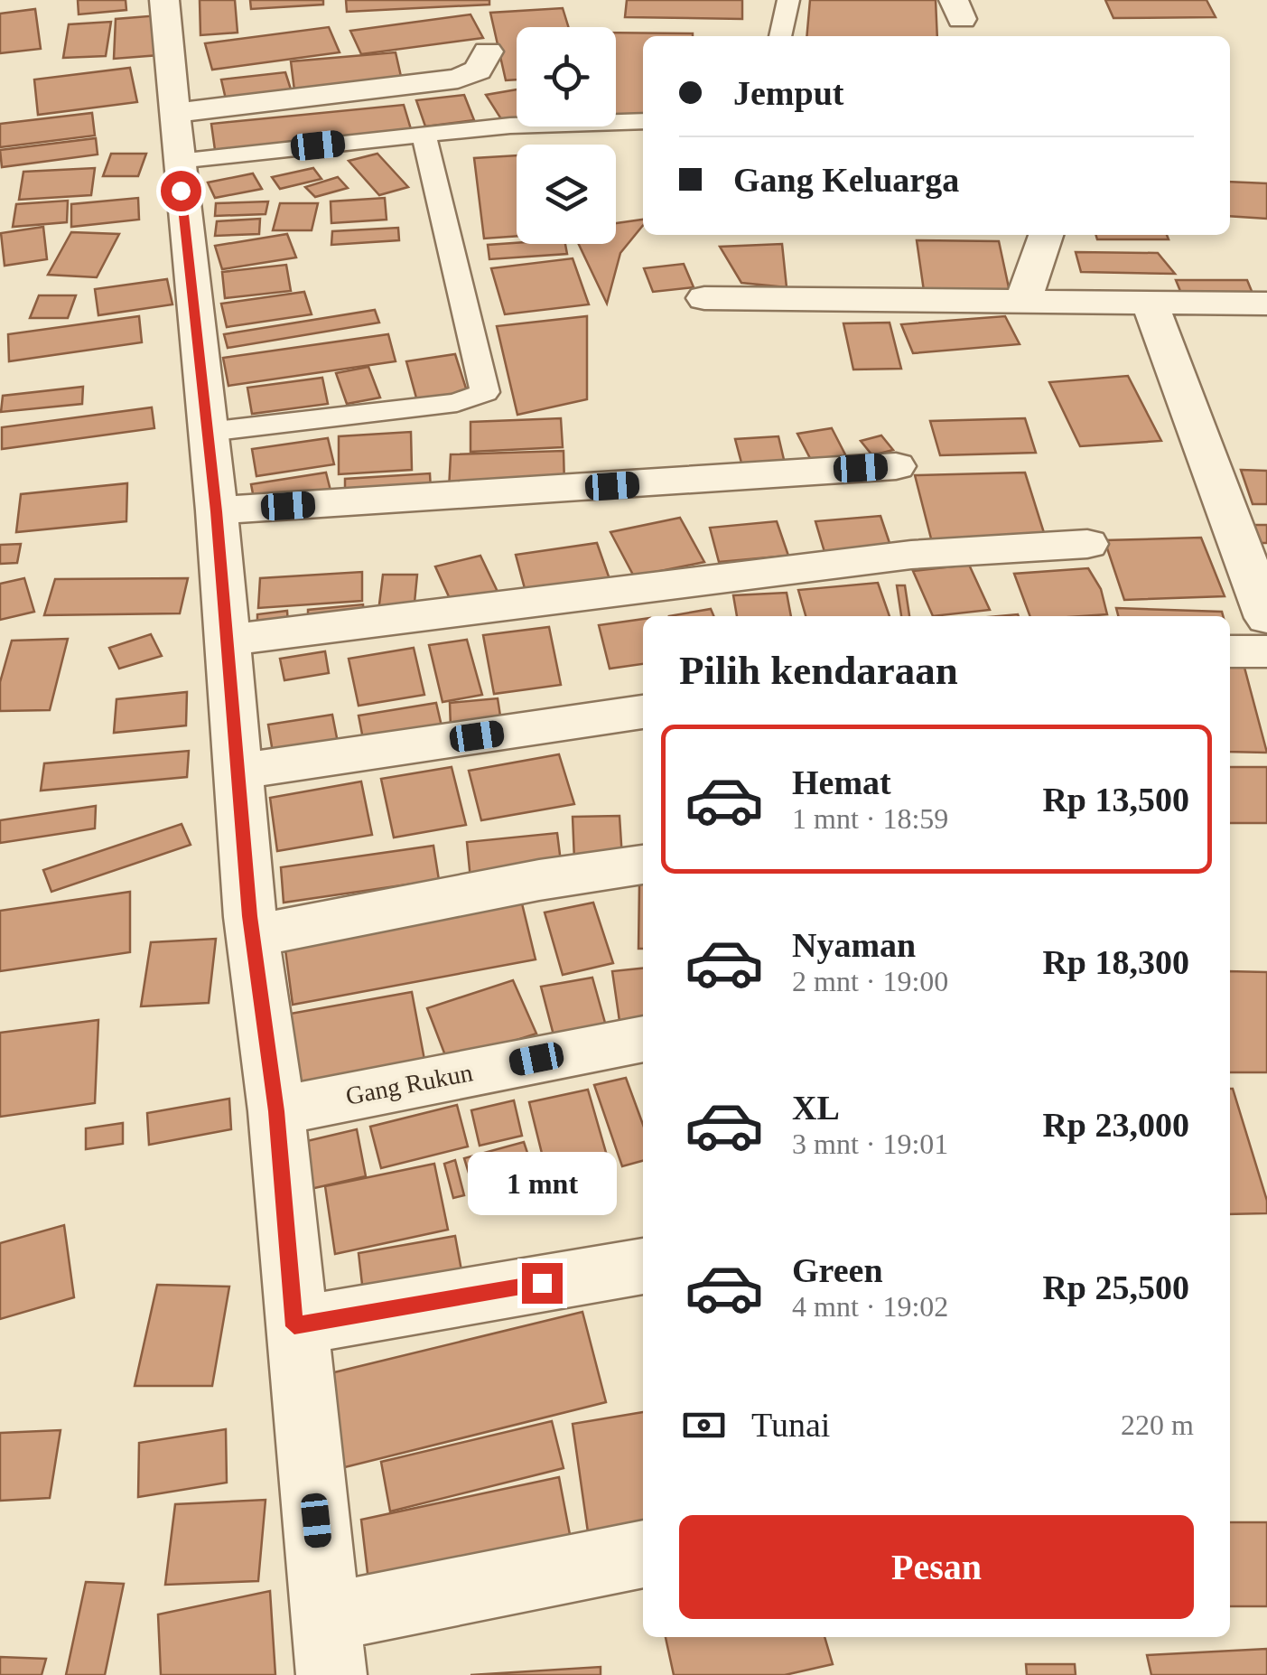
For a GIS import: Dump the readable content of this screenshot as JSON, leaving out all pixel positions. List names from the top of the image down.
{
  "streets": {
    "street": ["Gang Rukun"]
  },
  "page": {
    "banner": ["Jemput", "Gang Keluarga"],
    "heading": "Pilih kendaraan",
    "list": [
      {
        "name": "Hemat",
        "note": "1 mnt · 18:59",
        "value": "Rp 13,500"
      },
      {
        "name": "Nyaman",
        "note": "2 mnt · 19:00",
        "value": "Rp 18,300"
      },
      {
        "name": "XL",
        "note": "3 mnt · 19:01",
        "value": "Rp 23,000"
      },
      {
        "name": "Green",
        "note": "4 mnt · 19:02",
        "value": "Rp 25,500"
      }
    ],
    "bubble": "1 mnt",
    "pay": ["Tunai", "220 m"],
    "buttons": "Pesan"
  }
}
